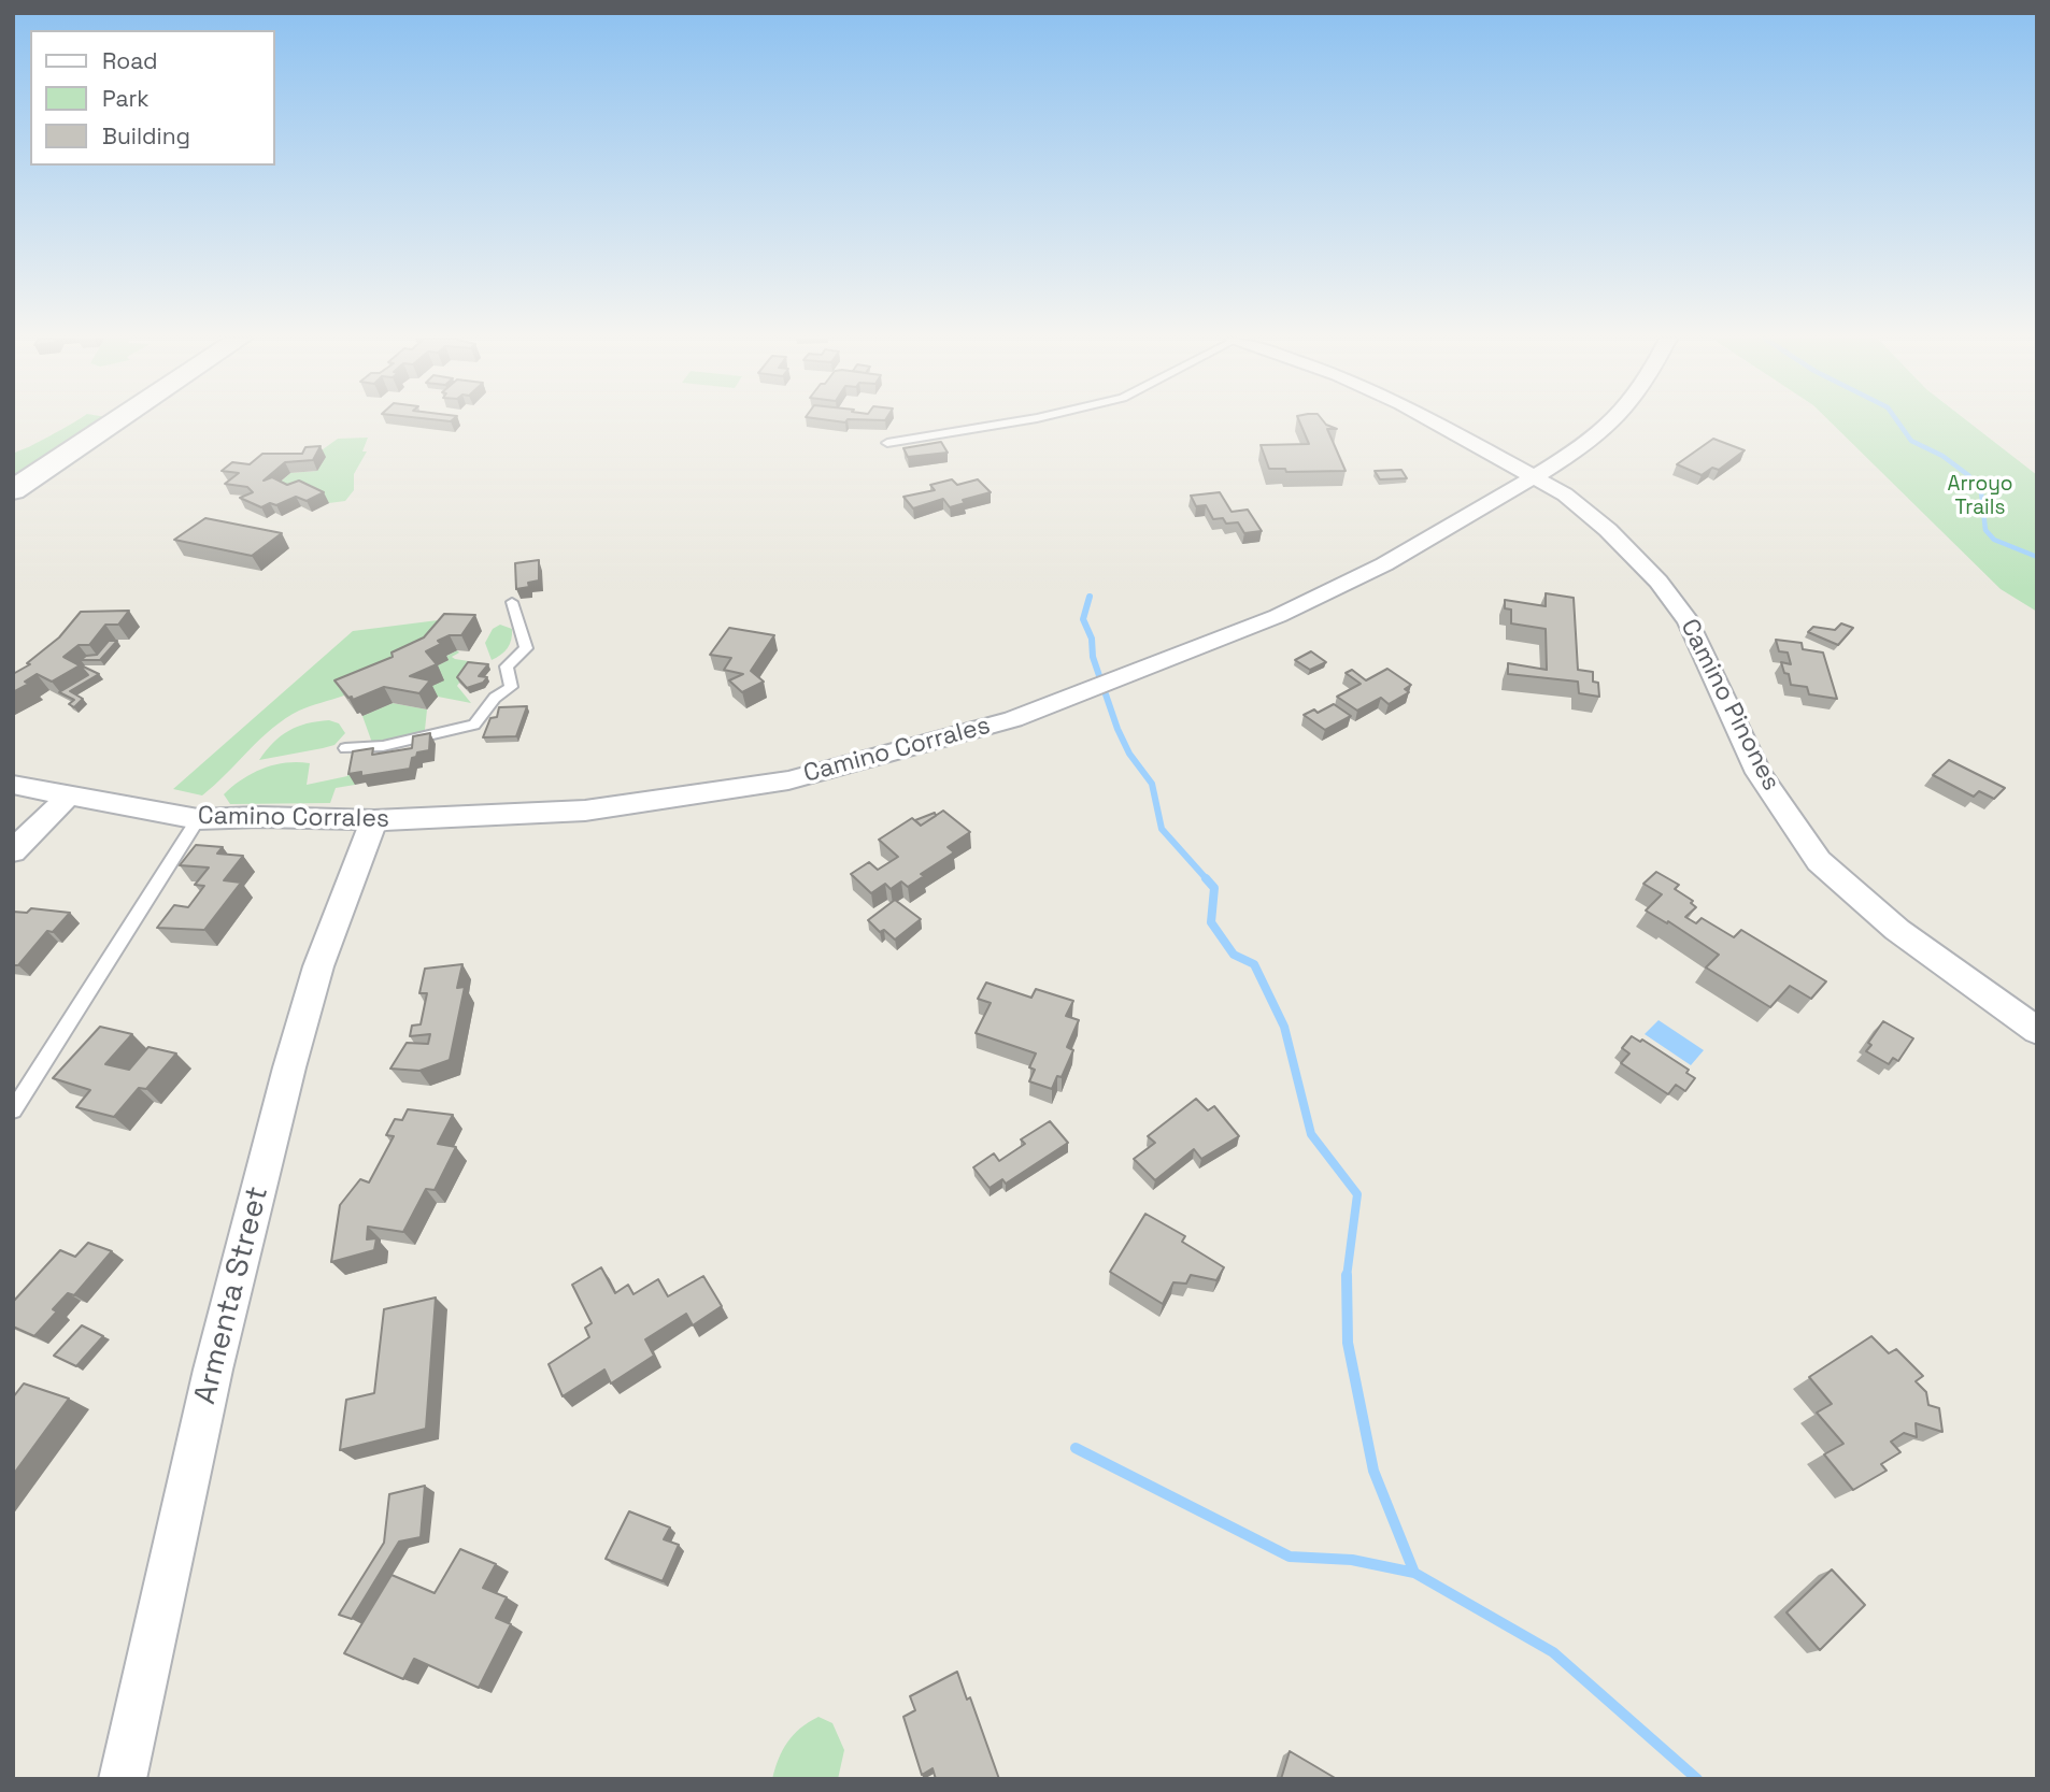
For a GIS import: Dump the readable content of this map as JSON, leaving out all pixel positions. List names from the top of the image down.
{
  "streets": {
    "street": ["Camino Pinones", "Camino Corrales", "Armenta Street"]
  },
  "crossings": [
    ["Camino Pinones", "Camino Corrales"],
    ["Camino Corrales", "Armenta Street"]
  ],
  "parks": ["Arroyo Trails"],
  "legend": ["Road", "Park", "Building"]
}
